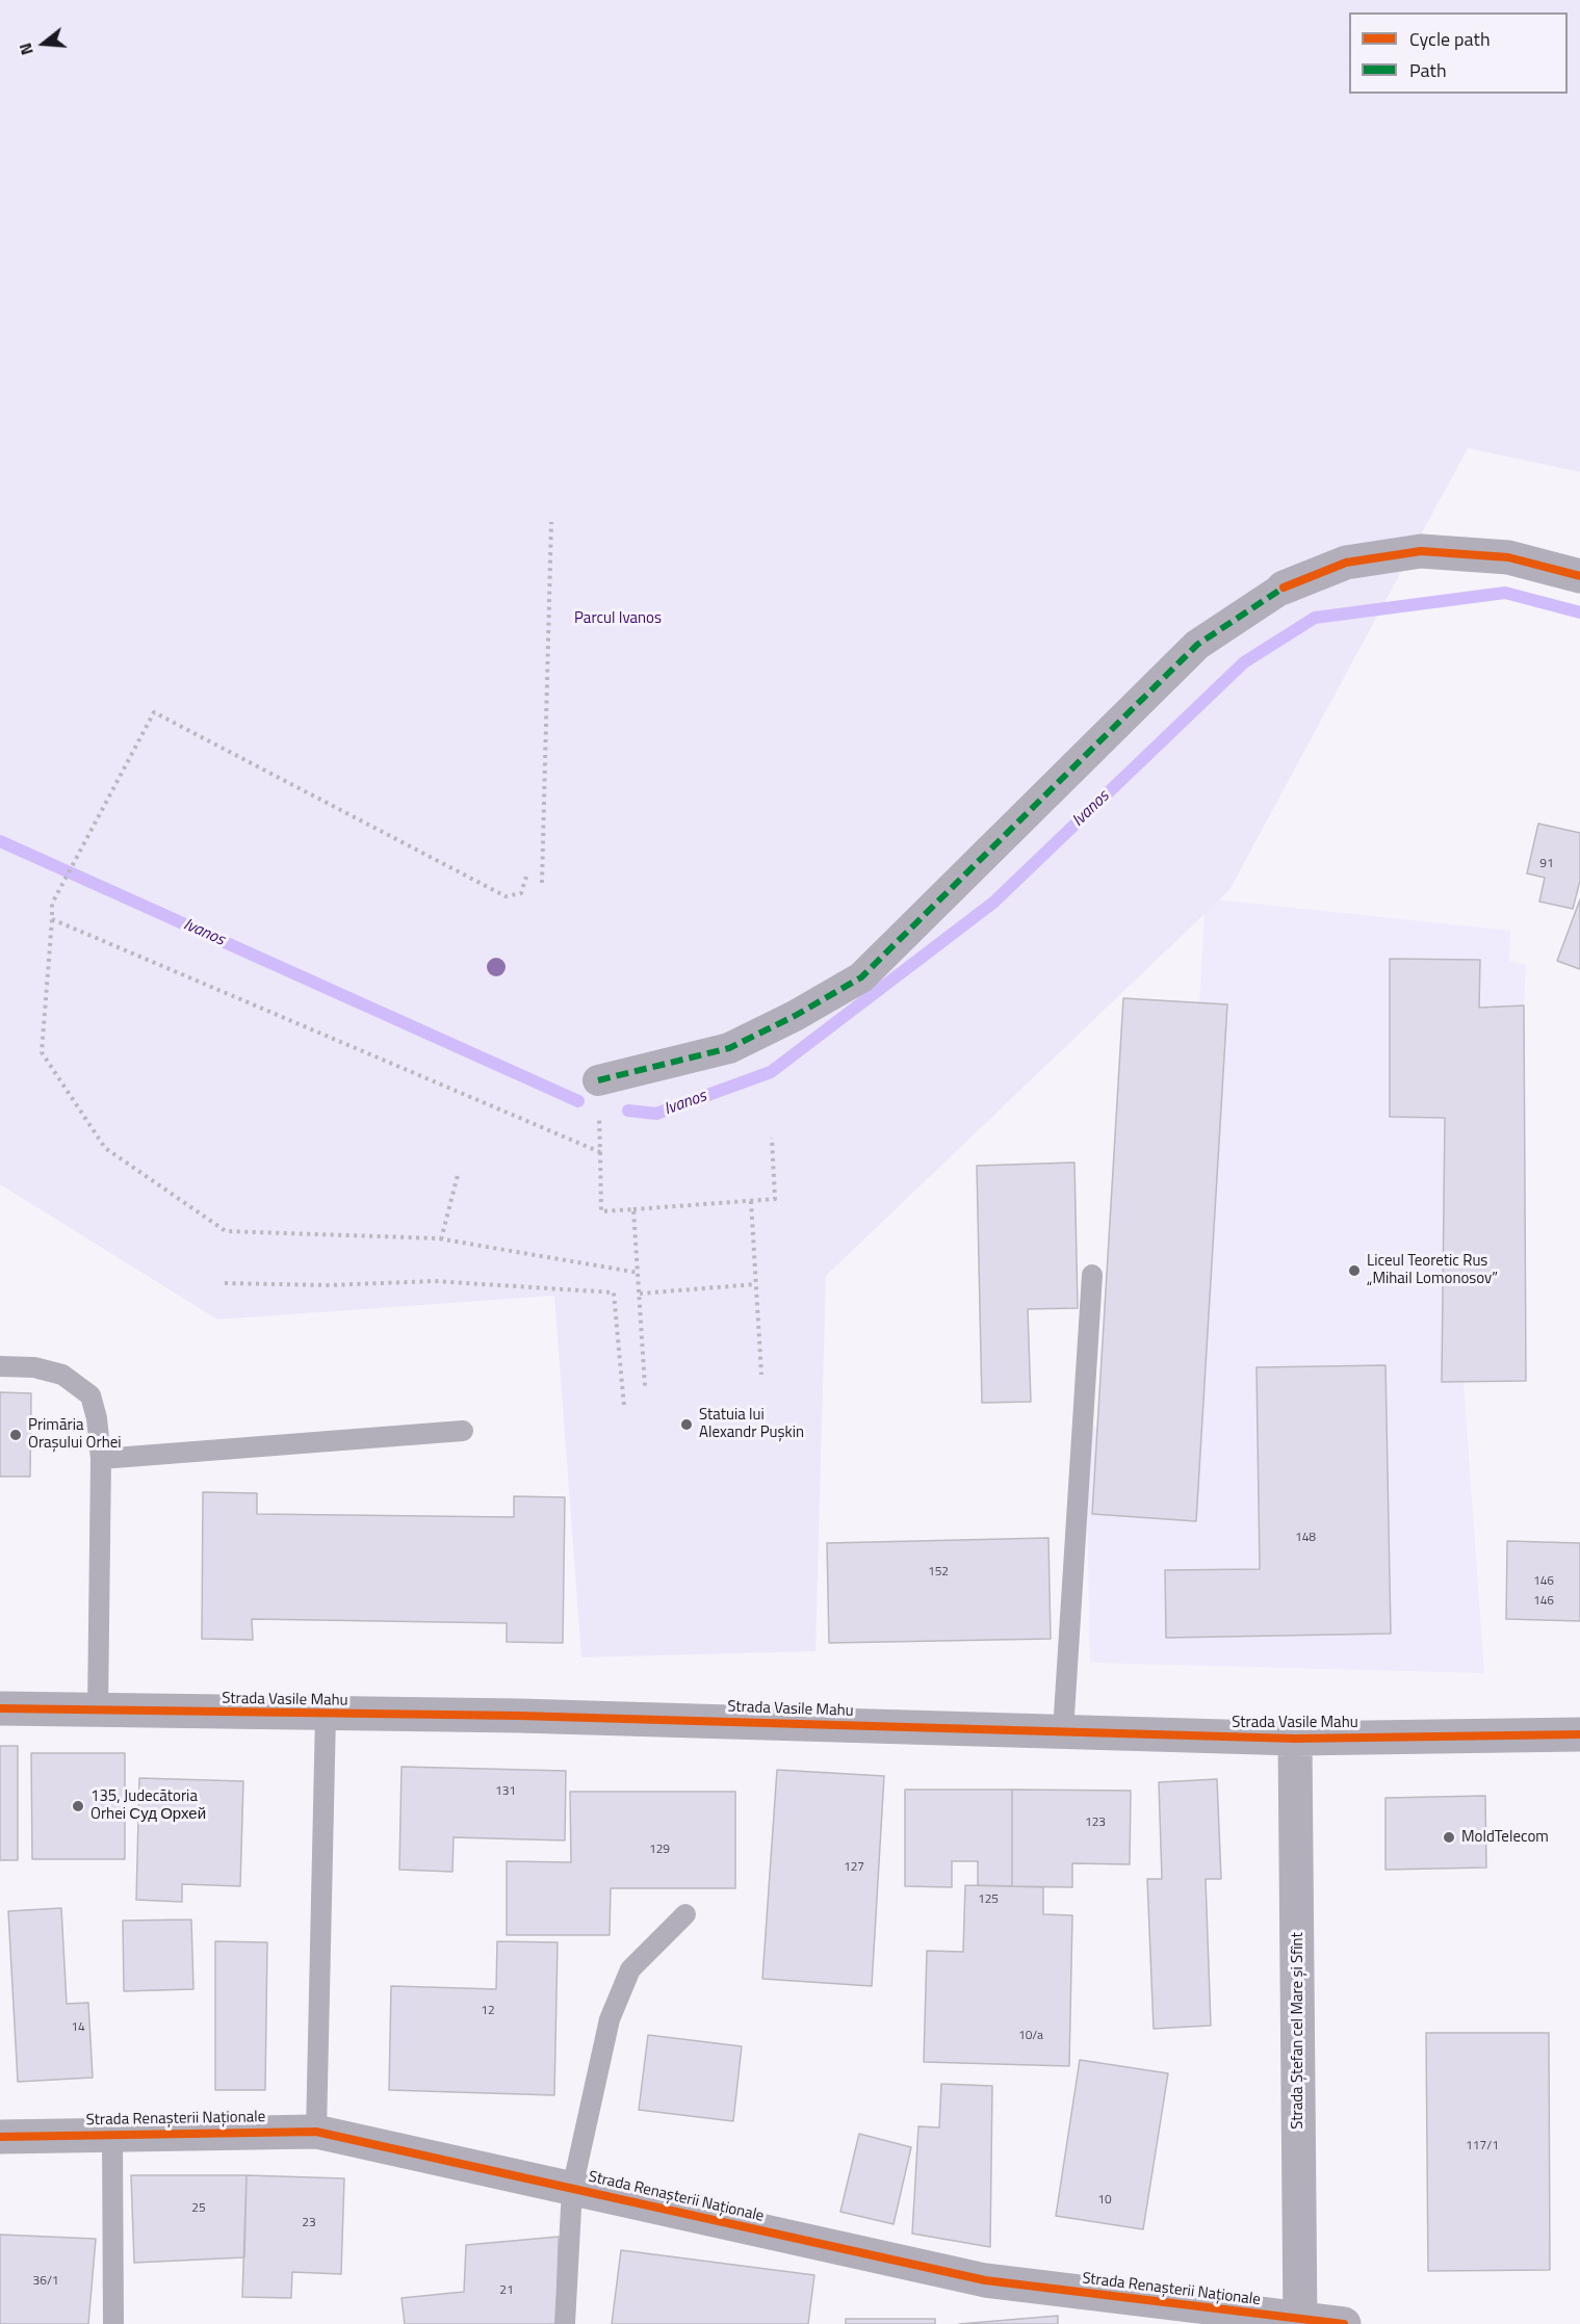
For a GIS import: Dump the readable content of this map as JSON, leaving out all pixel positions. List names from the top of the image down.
{
  "streets": {
    "street": ["Strada Vasile Mahu", "Strada Ștefan cel Mare și Sfînt", "Strada Renașterii Naționale"]
  },
  "crossings": [
    ["Strada Vasile Mahu", "Strada Ștefan cel Mare și Sfînt"],
    ["Strada Ștefan cel Mare și Sfînt", "Strada Renașterii Naționale"]
  ],
  "water": ["Ivanos"],
  "parks": ["Parcul Ivanos"],
  "places": [
    "Liceul Teoretic Rus „Mihail Lomonosov”",
    "Statuia lui Alexandr Pușkin",
    "Primăria Orașului Orhei",
    "135, Judecătoria Orhei Суд Орхей",
    "MoldTelecom"
  ],
  "house_numbers": [
    "91",
    "148",
    "152",
    "146",
    "146",
    "131",
    "123",
    "129",
    "127",
    "125",
    "12",
    "14",
    "10/a",
    "117/1",
    "10",
    "25",
    "23",
    "36/1",
    "21"
  ],
  "legend": ["Cycle path", "Path"],
  "north": "left"
}
